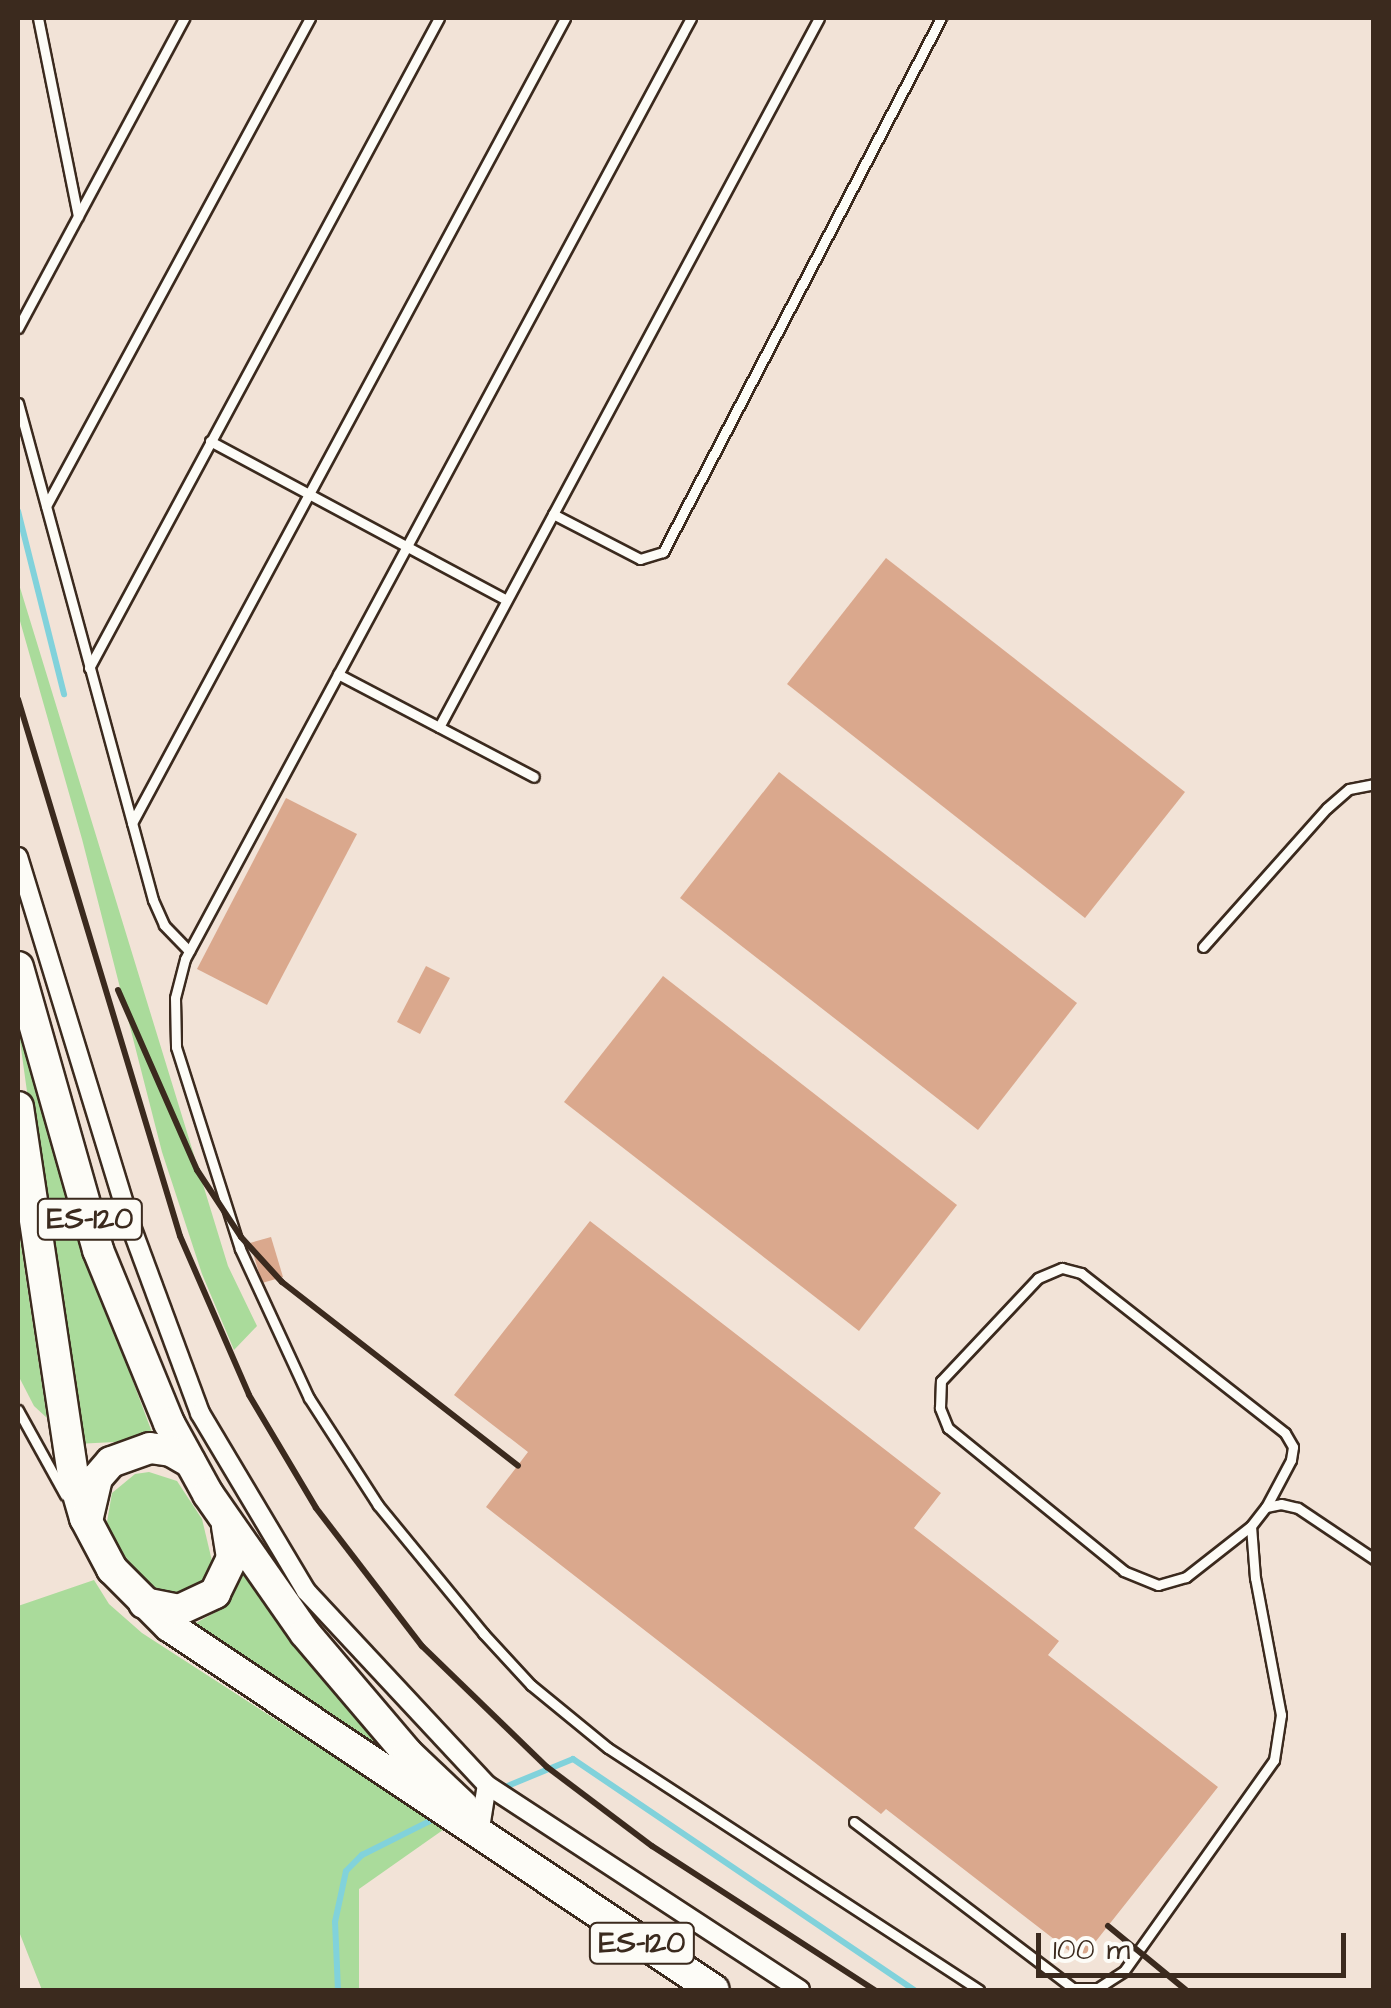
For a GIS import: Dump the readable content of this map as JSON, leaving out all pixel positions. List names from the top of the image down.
{
  "streets": {
    "main road": ["ES-120"]
  },
  "scale_bar": "100 m"
}
